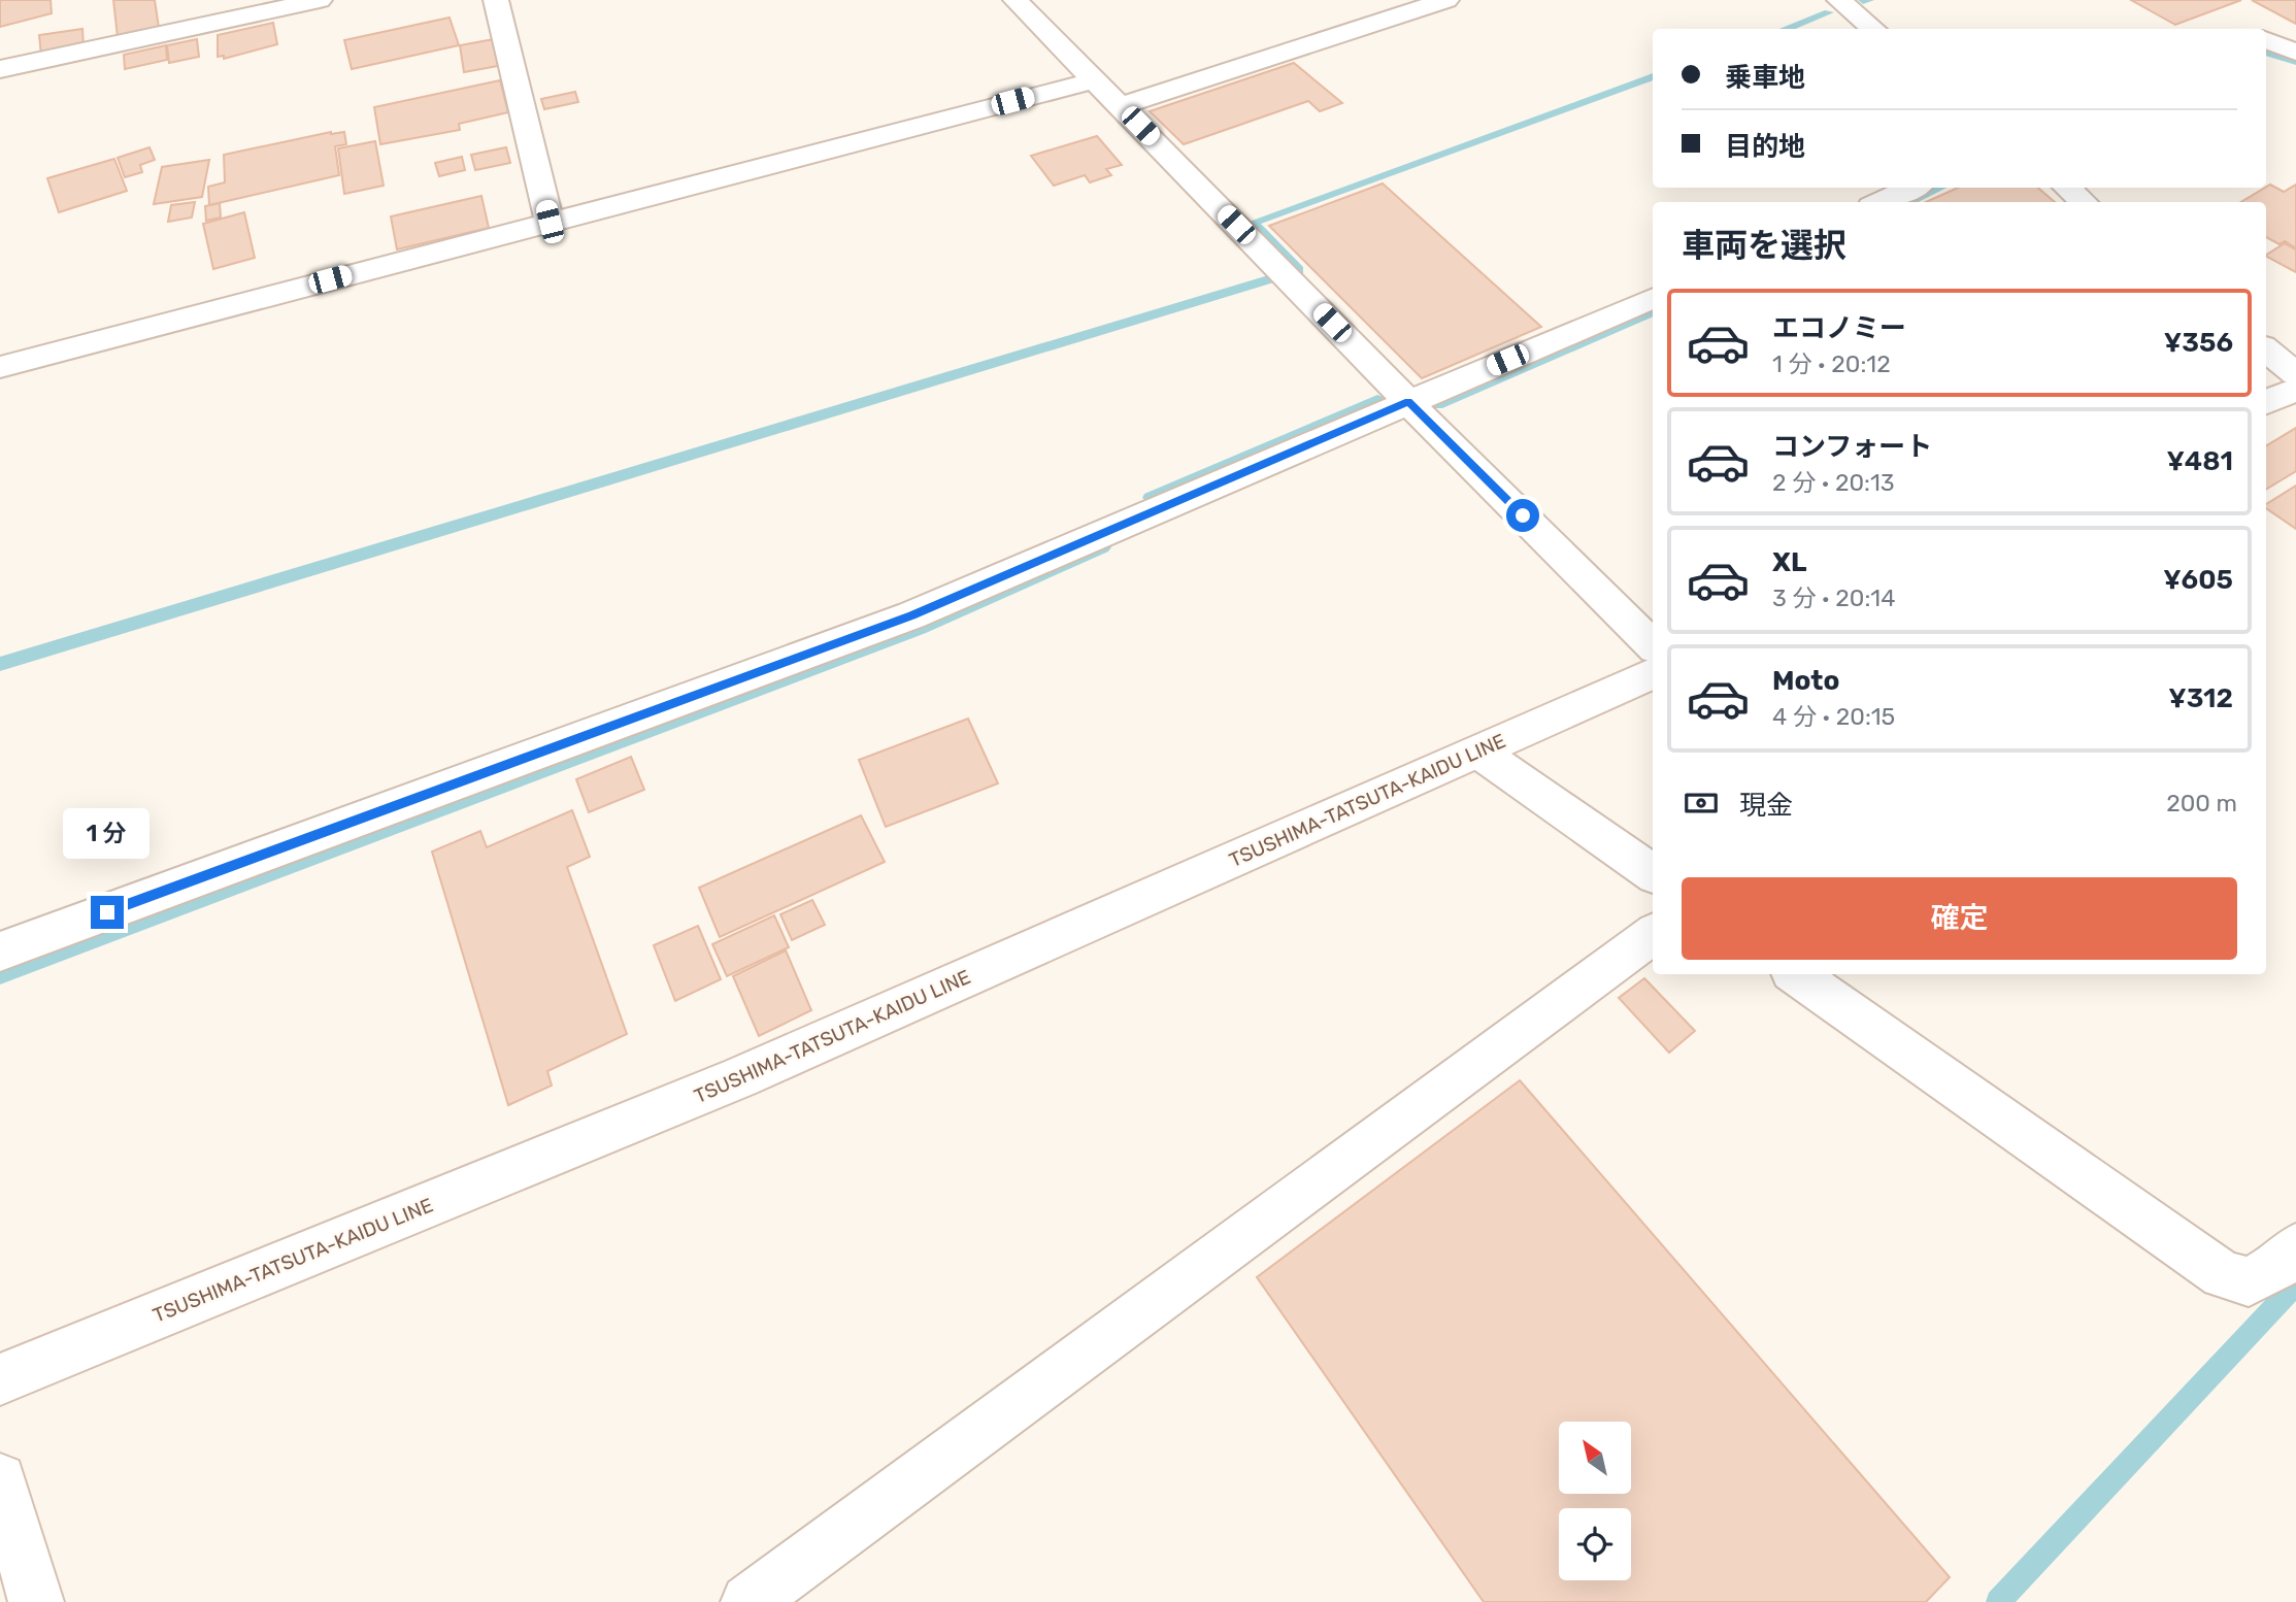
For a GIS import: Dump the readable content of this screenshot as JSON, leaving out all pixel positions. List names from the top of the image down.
{
  "streets": {
    "street": ["TSUSHIMA-TATSUTA-KAIDU LINE"]
  },
  "north": "top left",
  "page": {
    "banner": ["乗車地", "目的地"],
    "heading": "車両を選択",
    "list": [
      {
        "name": "エコノミー",
        "note": "1 分 · 20:12",
        "value": "¥356"
      },
      {
        "name": "コンフォート",
        "note": "2 分 · 20:13",
        "value": "¥481"
      },
      {
        "name": "XL",
        "note": "3 分 · 20:14",
        "value": "¥605"
      },
      {
        "name": "Moto",
        "note": "4 分 · 20:15",
        "value": "¥312"
      }
    ],
    "pay": ["現金", "200 m"],
    "bubble": "1 分",
    "buttons": "確定"
  }
}
